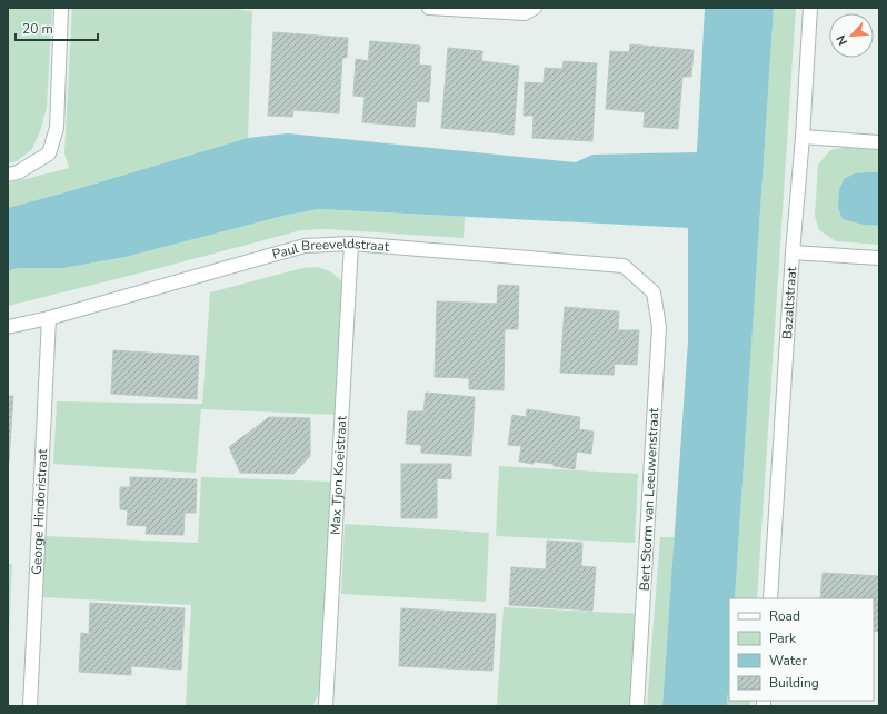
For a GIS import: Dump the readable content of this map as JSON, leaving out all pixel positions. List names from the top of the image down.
{
  "streets": {
    "street": [
      "Paul Breeveldstraat",
      "Bazaltstraat",
      "Max Tjon Koeistraat",
      "Bert Storm van Leeuwenstraat",
      "George Hindoristraat"
    ]
  },
  "crossings": [
    ["Paul Breeveldstraat", "Max Tjon Koeistraat"],
    ["Paul Breeveldstraat", "Bert Storm van Leeuwenstraat"],
    ["Paul Breeveldstraat", "George Hindoristraat"]
  ],
  "legend": [
    "Road",
    "Park",
    "Water",
    "Building"
  ],
  "scale_bar": "20 m",
  "north": "bottom left"
}
